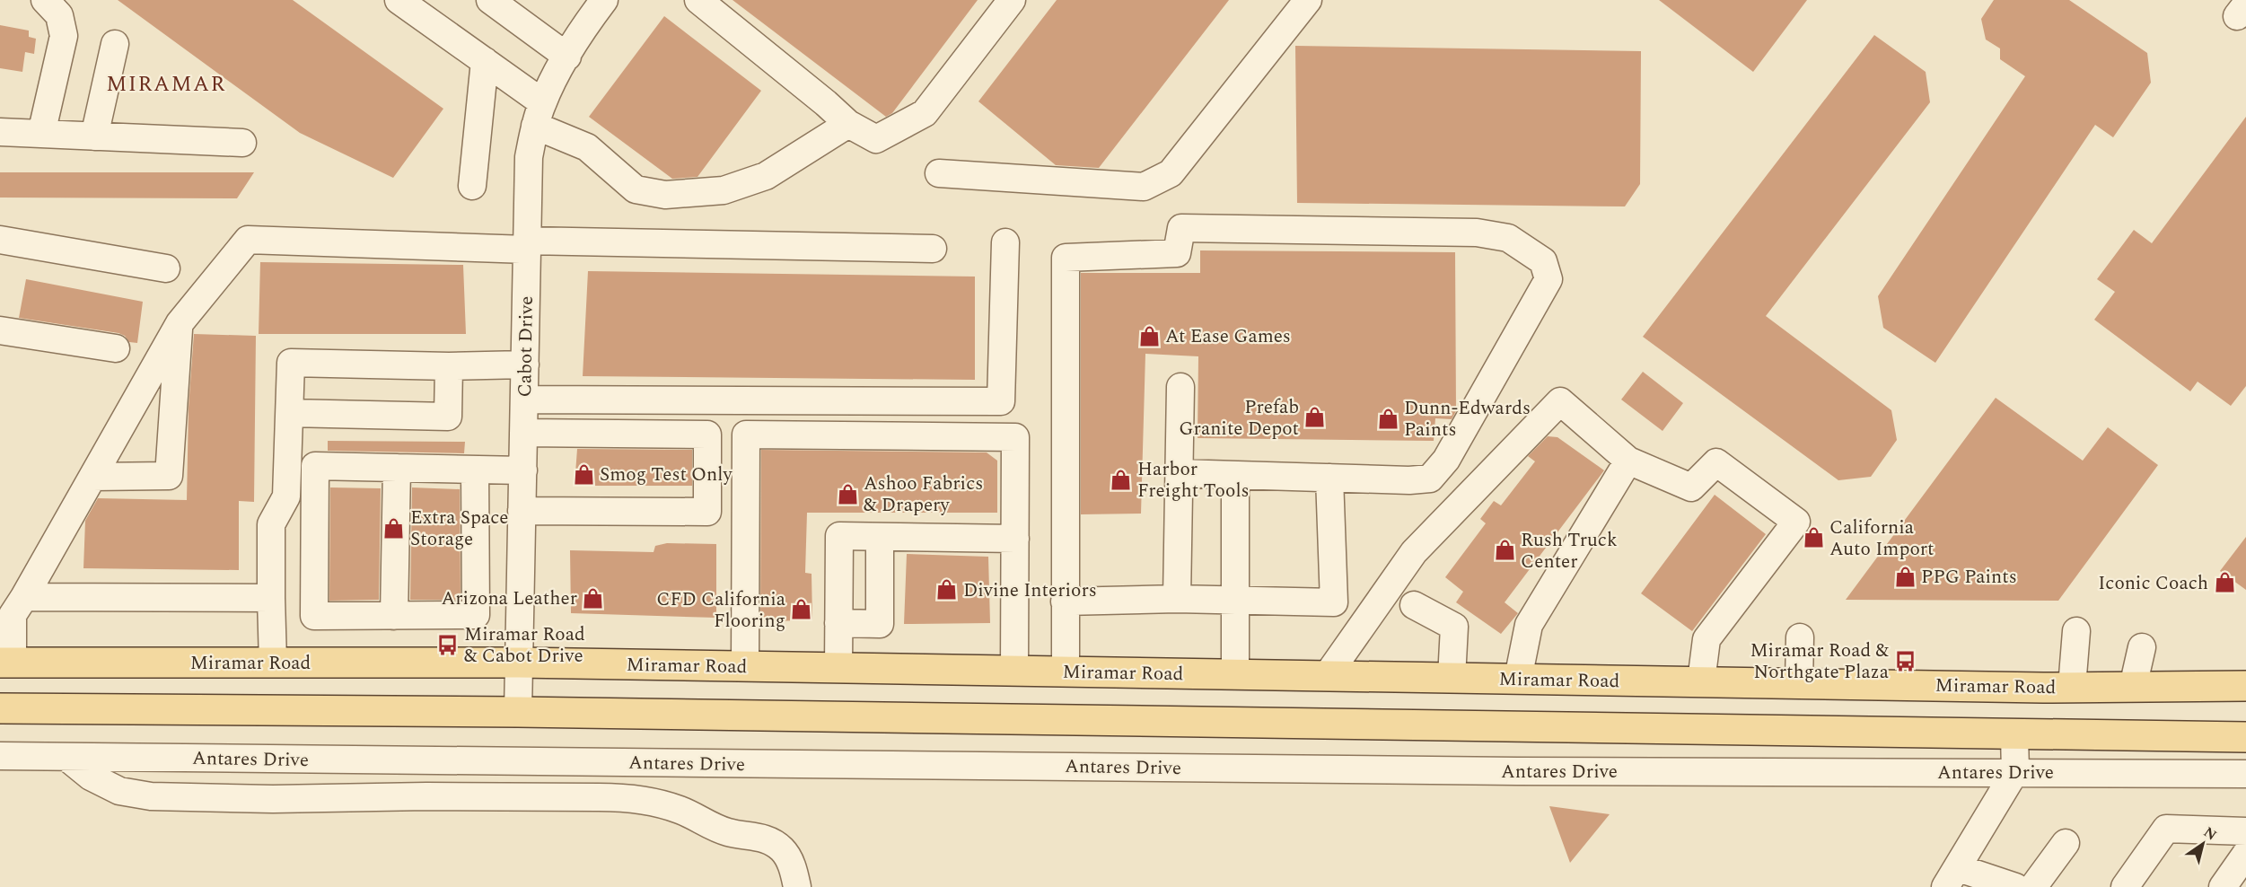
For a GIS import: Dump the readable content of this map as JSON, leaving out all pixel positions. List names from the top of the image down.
{
  "streets": {
    "main road": ["Miramar Road"],
    "street": ["Cabot Drive", "Antares Drive"]
  },
  "crossings": [
    ["Cabot Drive", "Miramar Road"]
  ],
  "districts": ["MIRAMAR"],
  "places": {
    "shop": [
      "At Ease Games",
      "Prefab Granite Depot",
      "Dunn-Edwards Paints",
      "Smog Test Only",
      "Harbor Freight Tools",
      "Ashoo Fabrics & Drapery",
      "Extra Space Storage",
      "California Auto Import",
      "Rush Truck Center",
      "PPG Paints",
      "Iconic Coach",
      "Divine Interiors",
      "Arizona Leather",
      "CFD California Flooring"
    ],
    "bus stop": ["Miramar Road & Cabot Drive", "Miramar Road & Northgate Plaza"]
  },
  "north": "top right"
}
